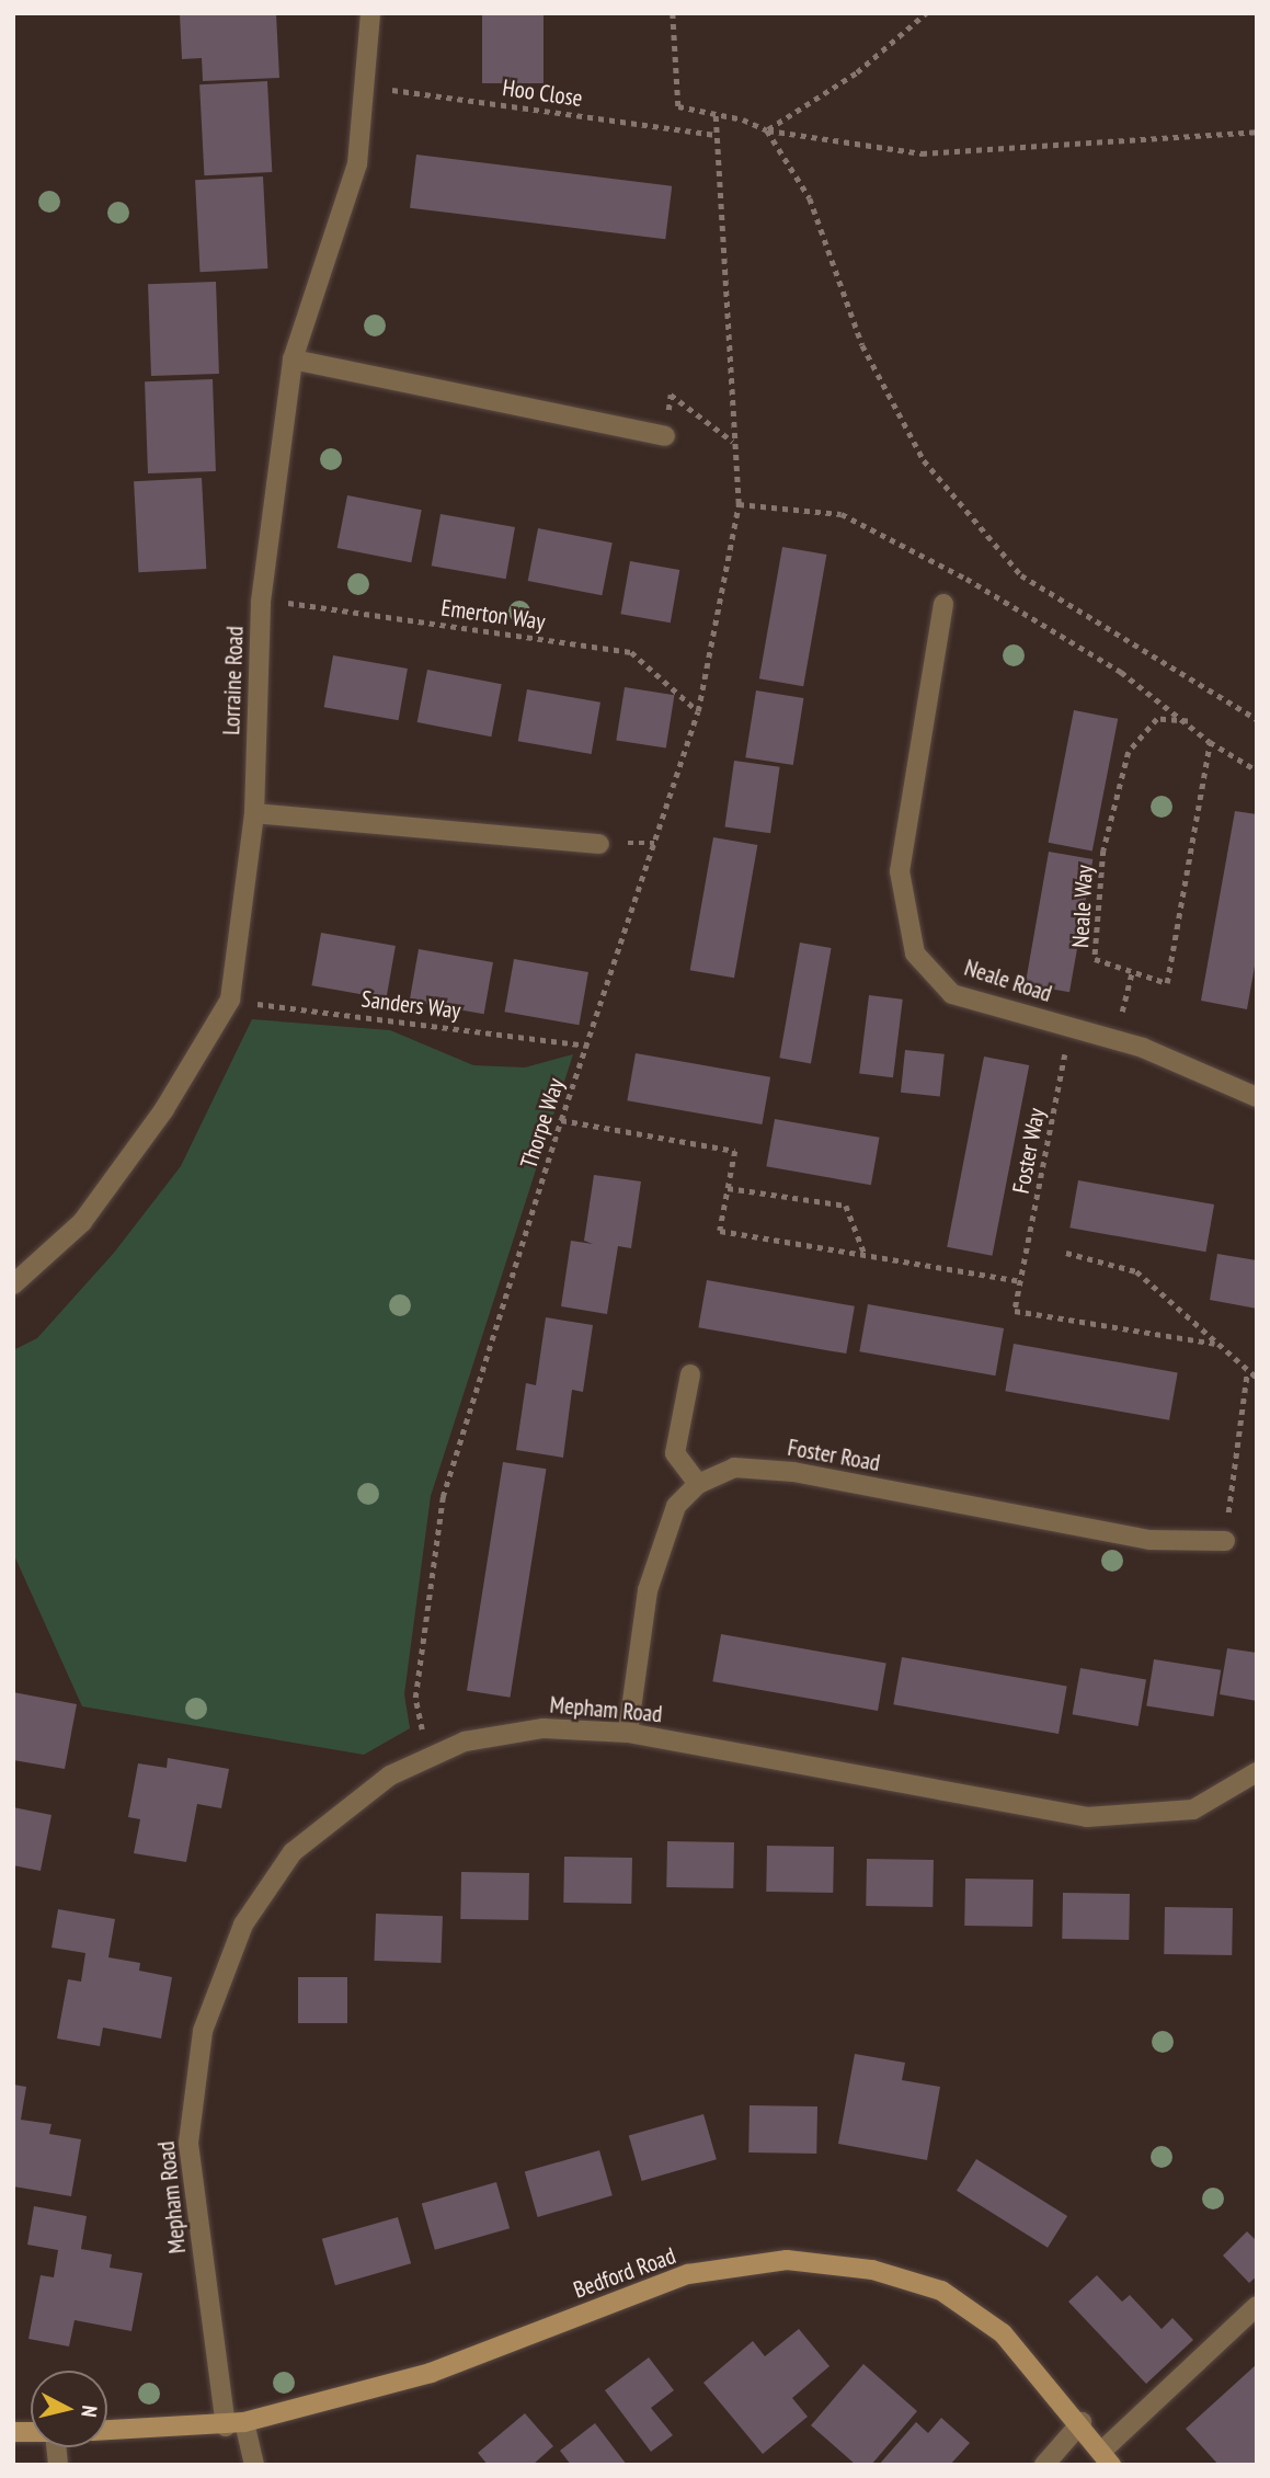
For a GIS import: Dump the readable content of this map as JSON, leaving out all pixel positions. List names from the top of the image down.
{
  "streets": {
    "street": [
      "Lorraine Road",
      "Neale Road",
      "Foster Road",
      "Mepham Road",
      "Bedford Road"
    ],
    "path": [
      "Hoo Close",
      "Emerton Way",
      "Neale Way",
      "Sanders Way",
      "Thorpe Way",
      "Foster Way"
    ]
  },
  "crossings": [
    ["Hoo Close", "Lorraine Road"],
    ["Hoo Close", "Thorpe Way"],
    ["Emerton Way", "Lorraine Road"],
    ["Emerton Way", "Thorpe Way"],
    ["Lorraine Road", "Sanders Way"],
    ["Neale Road", "Foster Way"],
    ["Sanders Way", "Thorpe Way"],
    ["Thorpe Way", "Mepham Road"],
    ["Foster Road", "Mepham Road"],
    ["Mepham Road", "Bedford Road"]
  ],
  "north": "right"
}
